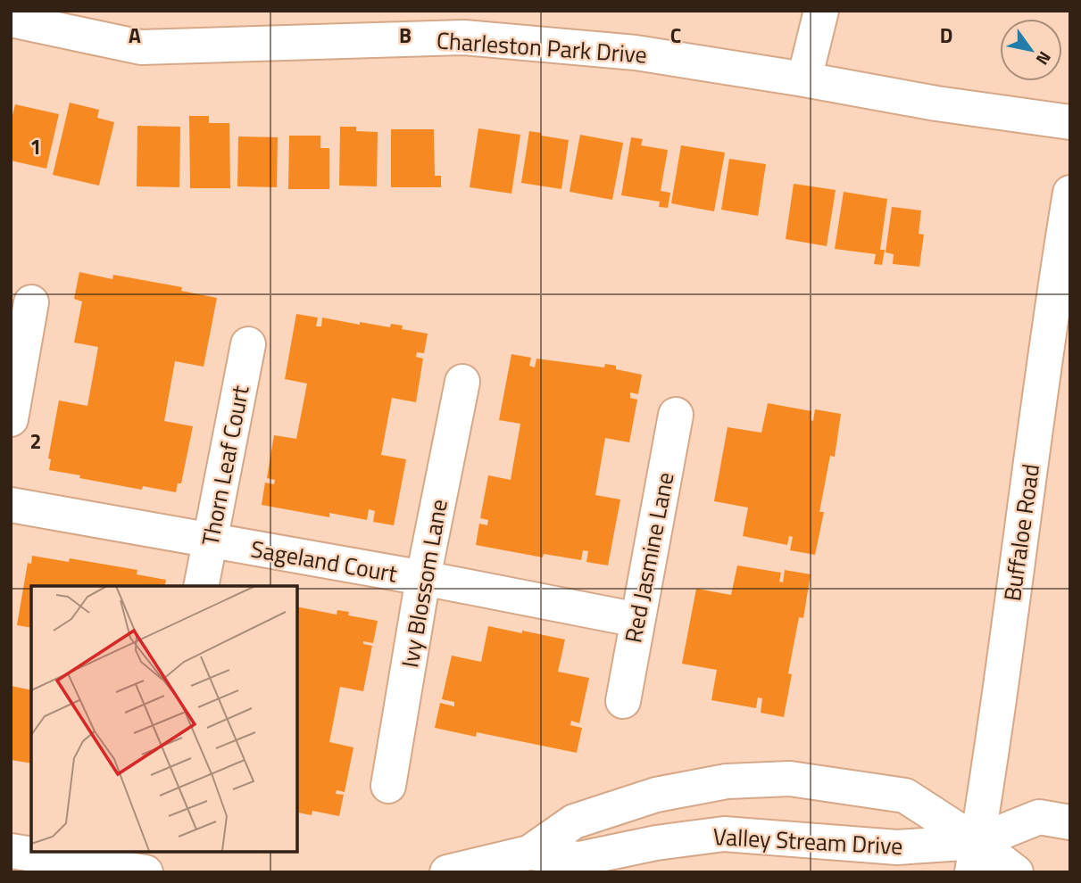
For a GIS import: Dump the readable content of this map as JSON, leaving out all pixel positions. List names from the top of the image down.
{
  "streets": {
    "street": [
      "Charleston Park Drive",
      "Thorn Leaf Court",
      "Buffaloe Road",
      "Red Jasmine Lane",
      "Sageland Court",
      "Ivy Blossom Lane",
      "Valley Stream Drive"
    ]
  },
  "crossings": [
    ["Thorn Leaf Court", "Sageland Court"],
    ["Buffaloe Road", "Valley Stream Drive"],
    ["Red Jasmine Lane", "Sageland Court"],
    ["Sageland Court", "Ivy Blossom Lane"]
  ],
  "north": "bottom right",
  "grid": {
    "columns": [
      "A",
      "B",
      "C",
      "D"
    ],
    "rows": ["1", "2"]
  }
}
